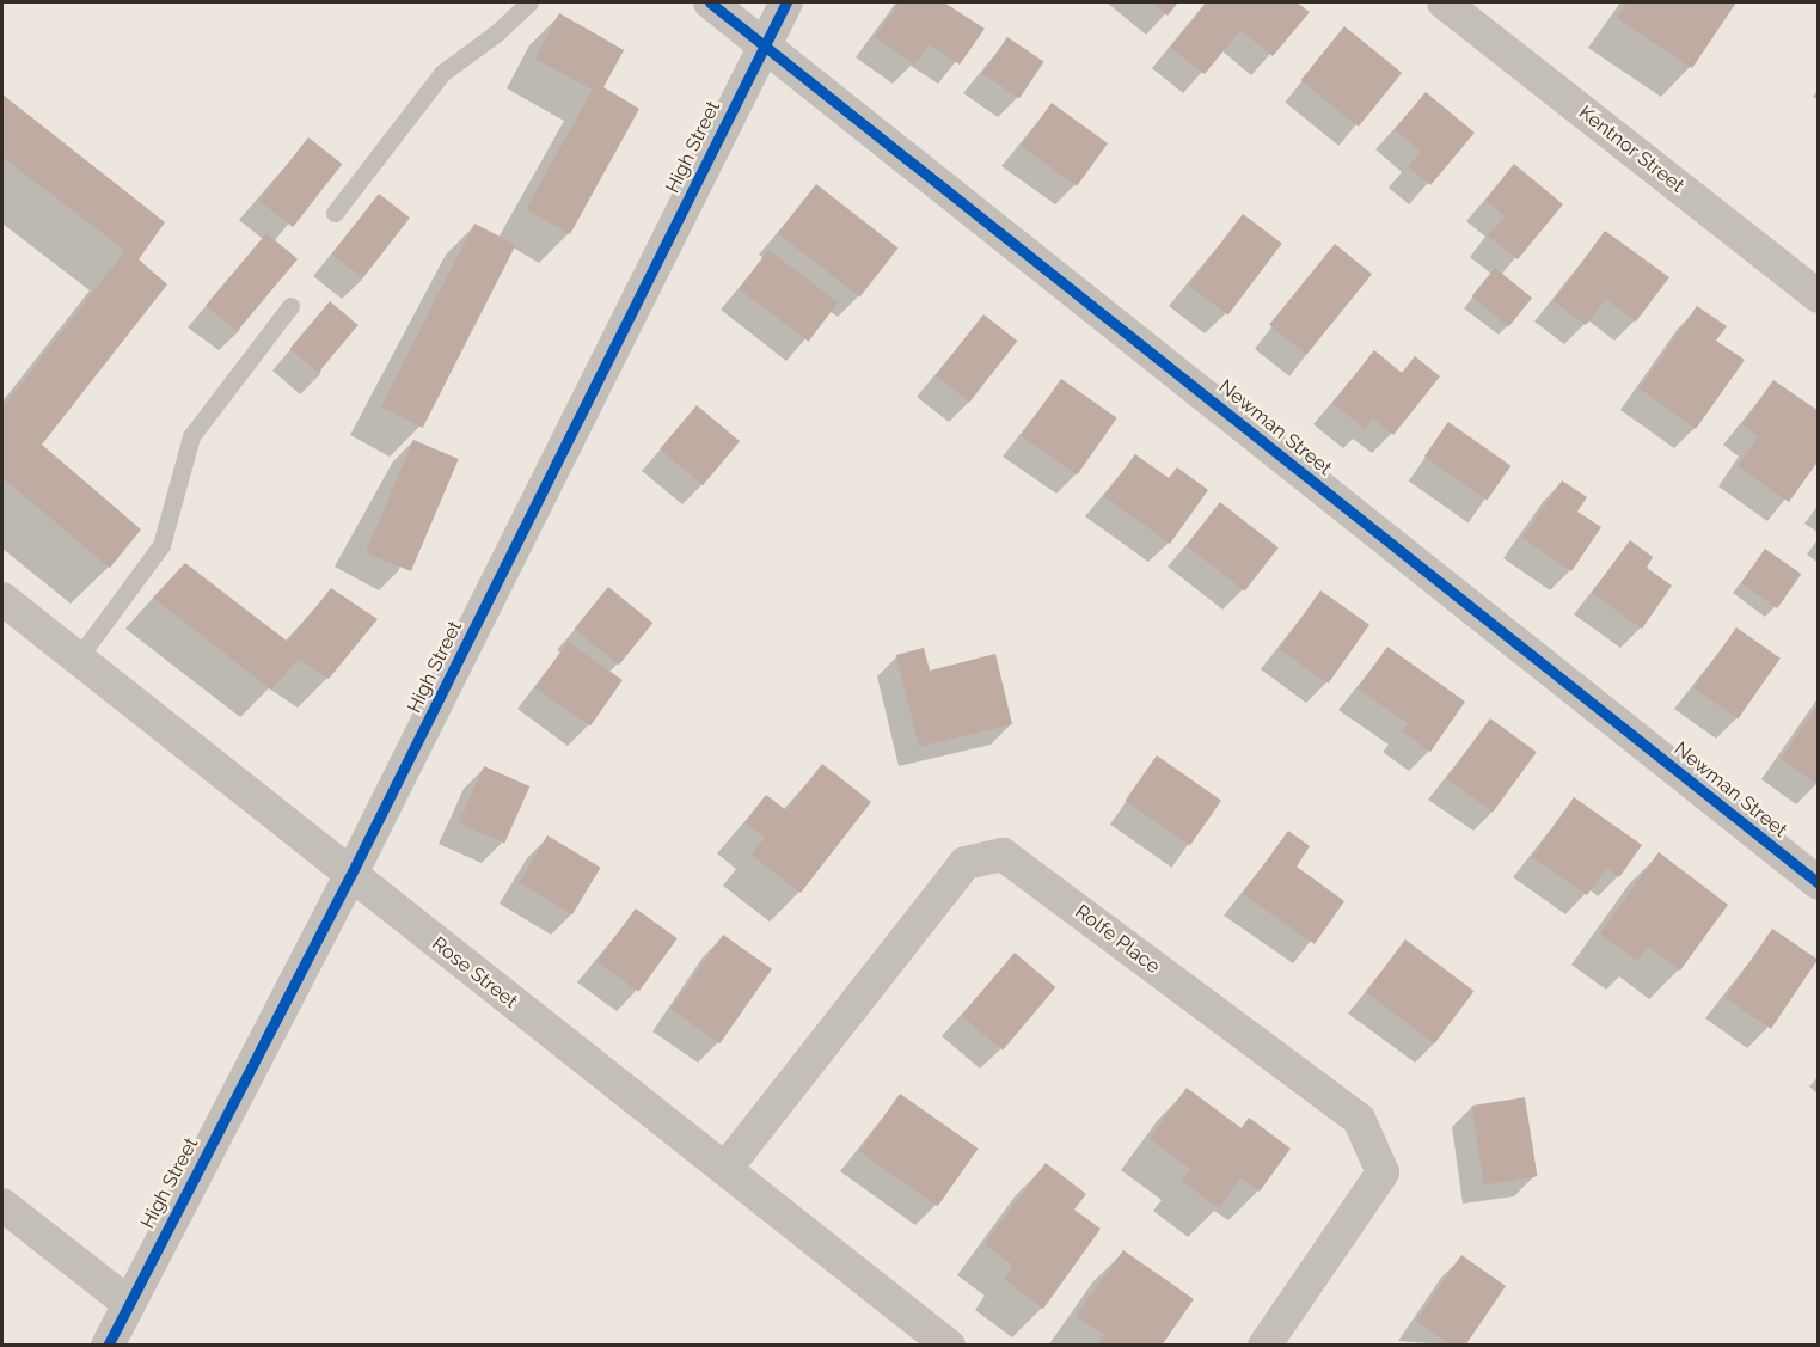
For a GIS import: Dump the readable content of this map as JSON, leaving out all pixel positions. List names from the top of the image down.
{
  "streets": {
    "street": [
      "High Street",
      "Kentnor Street",
      "Newman Street",
      "Rolfe Place",
      "Rose Street"
    ]
  },
  "crossings": [
    ["High Street", "Newman Street"],
    ["High Street", "Rose Street"],
    ["Rolfe Place", "Rose Street"]
  ]
}
